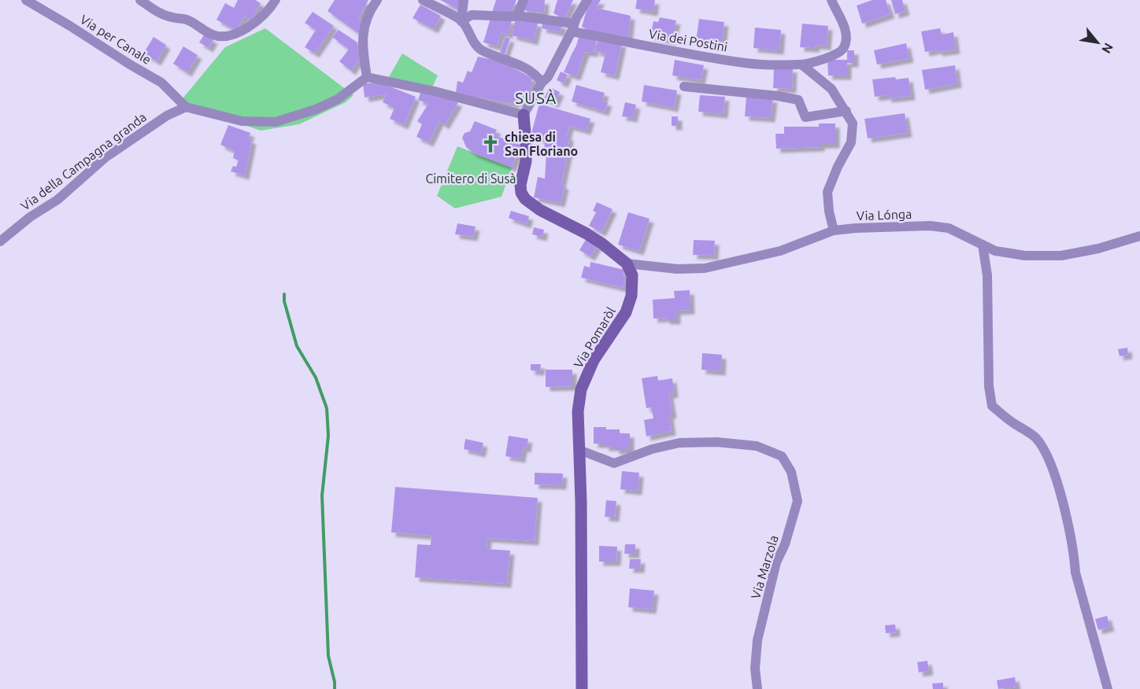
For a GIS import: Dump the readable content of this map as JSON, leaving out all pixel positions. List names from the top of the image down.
{
  "streets": {
    "street": [
      "Via per Canale",
      "Via dei Postini",
      "Via della Campagna granda",
      "Via Lónga",
      "Via Pomaròl",
      "Via Marzola"
    ]
  },
  "crossings": [
    ["Via per Canale", "Via della Campagna granda"],
    ["Via Lónga", "Via Pomaròl"],
    ["Via Pomaròl", "Via Marzola"]
  ],
  "districts": ["SUSÀ"],
  "parks": ["Cimitero di Susà"],
  "places": {
    "church": ["chiesa di San Floriano"]
  },
  "north": "bottom right"
}
